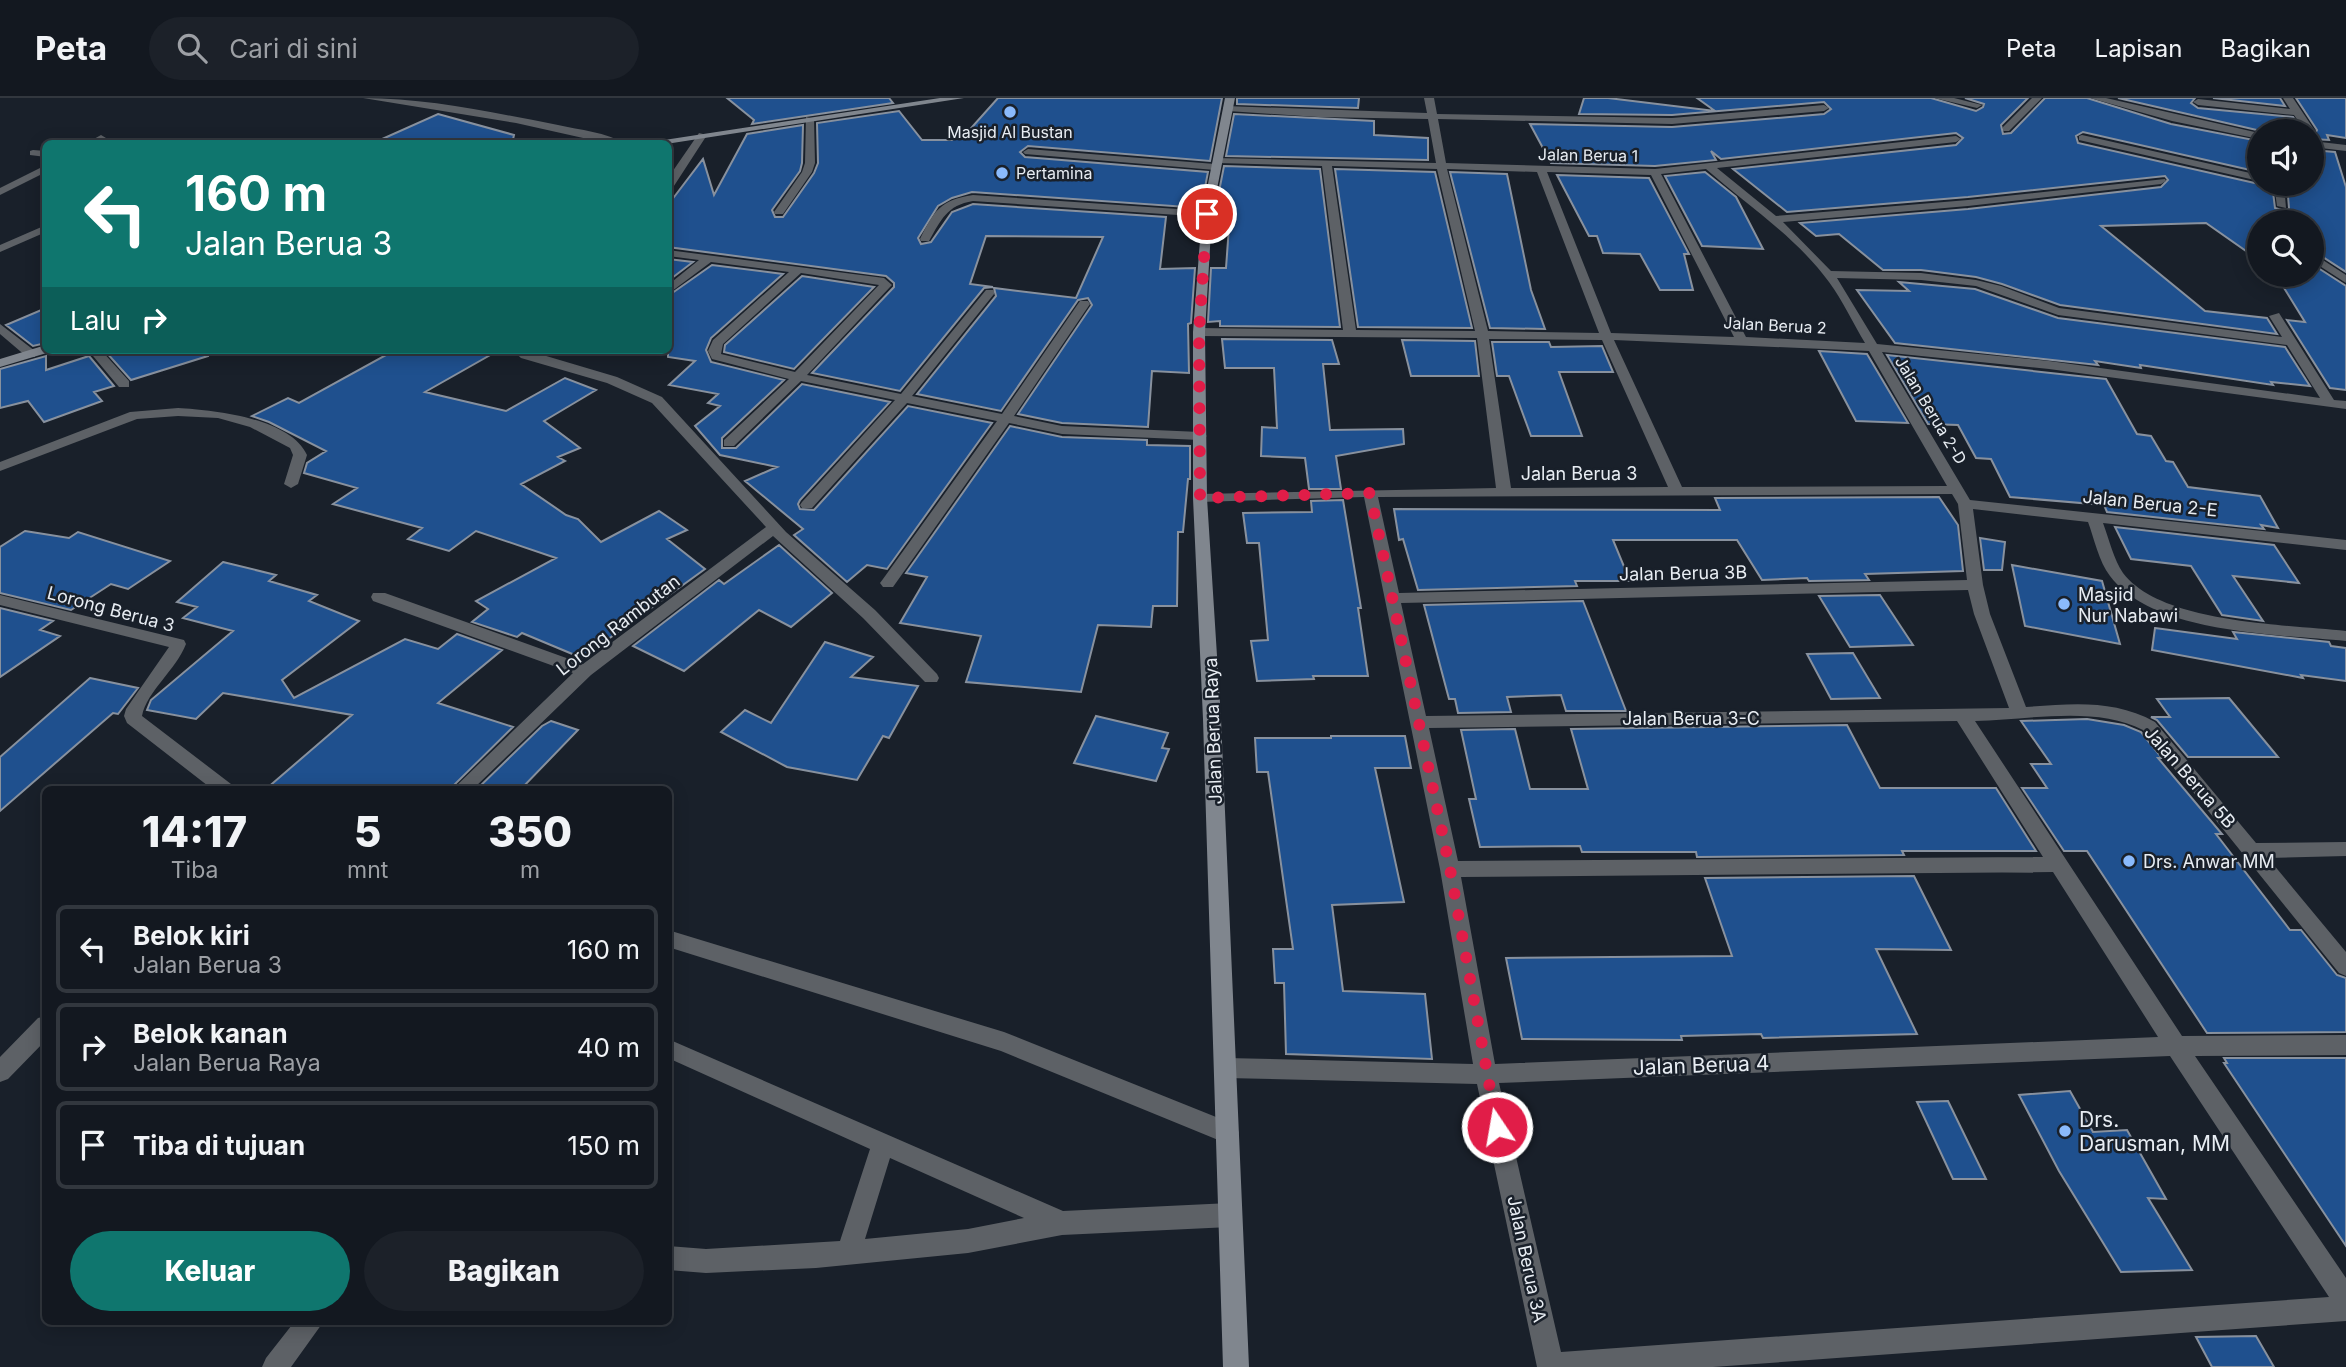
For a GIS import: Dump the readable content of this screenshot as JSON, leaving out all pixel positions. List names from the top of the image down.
{
  "streets": {
    "street": [
      "Jalan Berua 1",
      "Jalan Berua 2",
      "Jalan Berua 2-D",
      "Jalan Berua 3",
      "Jalan Berua 2-E",
      "Jalan Berua 3B",
      "Lorong Berua 3",
      "Lorong Rambutan",
      "Jalan Berua 3-C",
      "Jalan Berua Raya",
      "Jalan Berua 5B",
      "Jalan Berua 4",
      "Jalan Berua 3A"
    ]
  },
  "crossings": [
    ["Jalan Berua 1", "Jalan Berua 2-D"],
    ["Jalan Berua 1", "Jalan Berua Raya"],
    ["Jalan Berua 2", "Jalan Berua 2-D"],
    ["Jalan Berua 2", "Jalan Berua Raya"],
    ["Jalan Berua 2-D", "Jalan Berua 3"],
    ["Jalan Berua 2-D", "Jalan Berua 2-E"],
    ["Jalan Berua 3", "Jalan Berua 2-E"],
    ["Jalan Berua 3", "Jalan Berua Raya"],
    ["Jalan Berua 3", "Jalan Berua 3A"],
    ["Jalan Berua 3B", "Jalan Berua 3A"],
    ["Jalan Berua 3-C", "Jalan Berua 5B"],
    ["Jalan Berua 3-C", "Jalan Berua 3A"],
    ["Jalan Berua Raya", "Jalan Berua 4"],
    ["Jalan Berua 4", "Jalan Berua 3A"]
  ],
  "places": [
    "Masjid Al Bustan",
    "Pertamina",
    "Masjid Nur Nabawi",
    "Drs. Anwar MM",
    "Drs. Darusman, MM"
  ],
  "page": {
    "header": "Peta",
    "search": "Cari di sini",
    "nav": ["Peta", "Lapisan", "Bagikan"],
    "turn": ["160 m", "Jalan Berua 3"],
    "then": "Lalu",
    "eta": [
      "14:17",
      "Tiba",
      "5",
      "mnt",
      "350",
      "m"
    ],
    "list": [
      {
        "name": "Belok kiri",
        "note": "Jalan Berua 3",
        "value": "160 m"
      },
      {
        "name": "Belok kanan",
        "note": "Jalan Berua Raya",
        "value": "40 m"
      },
      {
        "name": "Tiba di tujuan",
        "value": "150 m"
      }
    ],
    "buttons": ["Keluar", "Bagikan"]
  }
}
